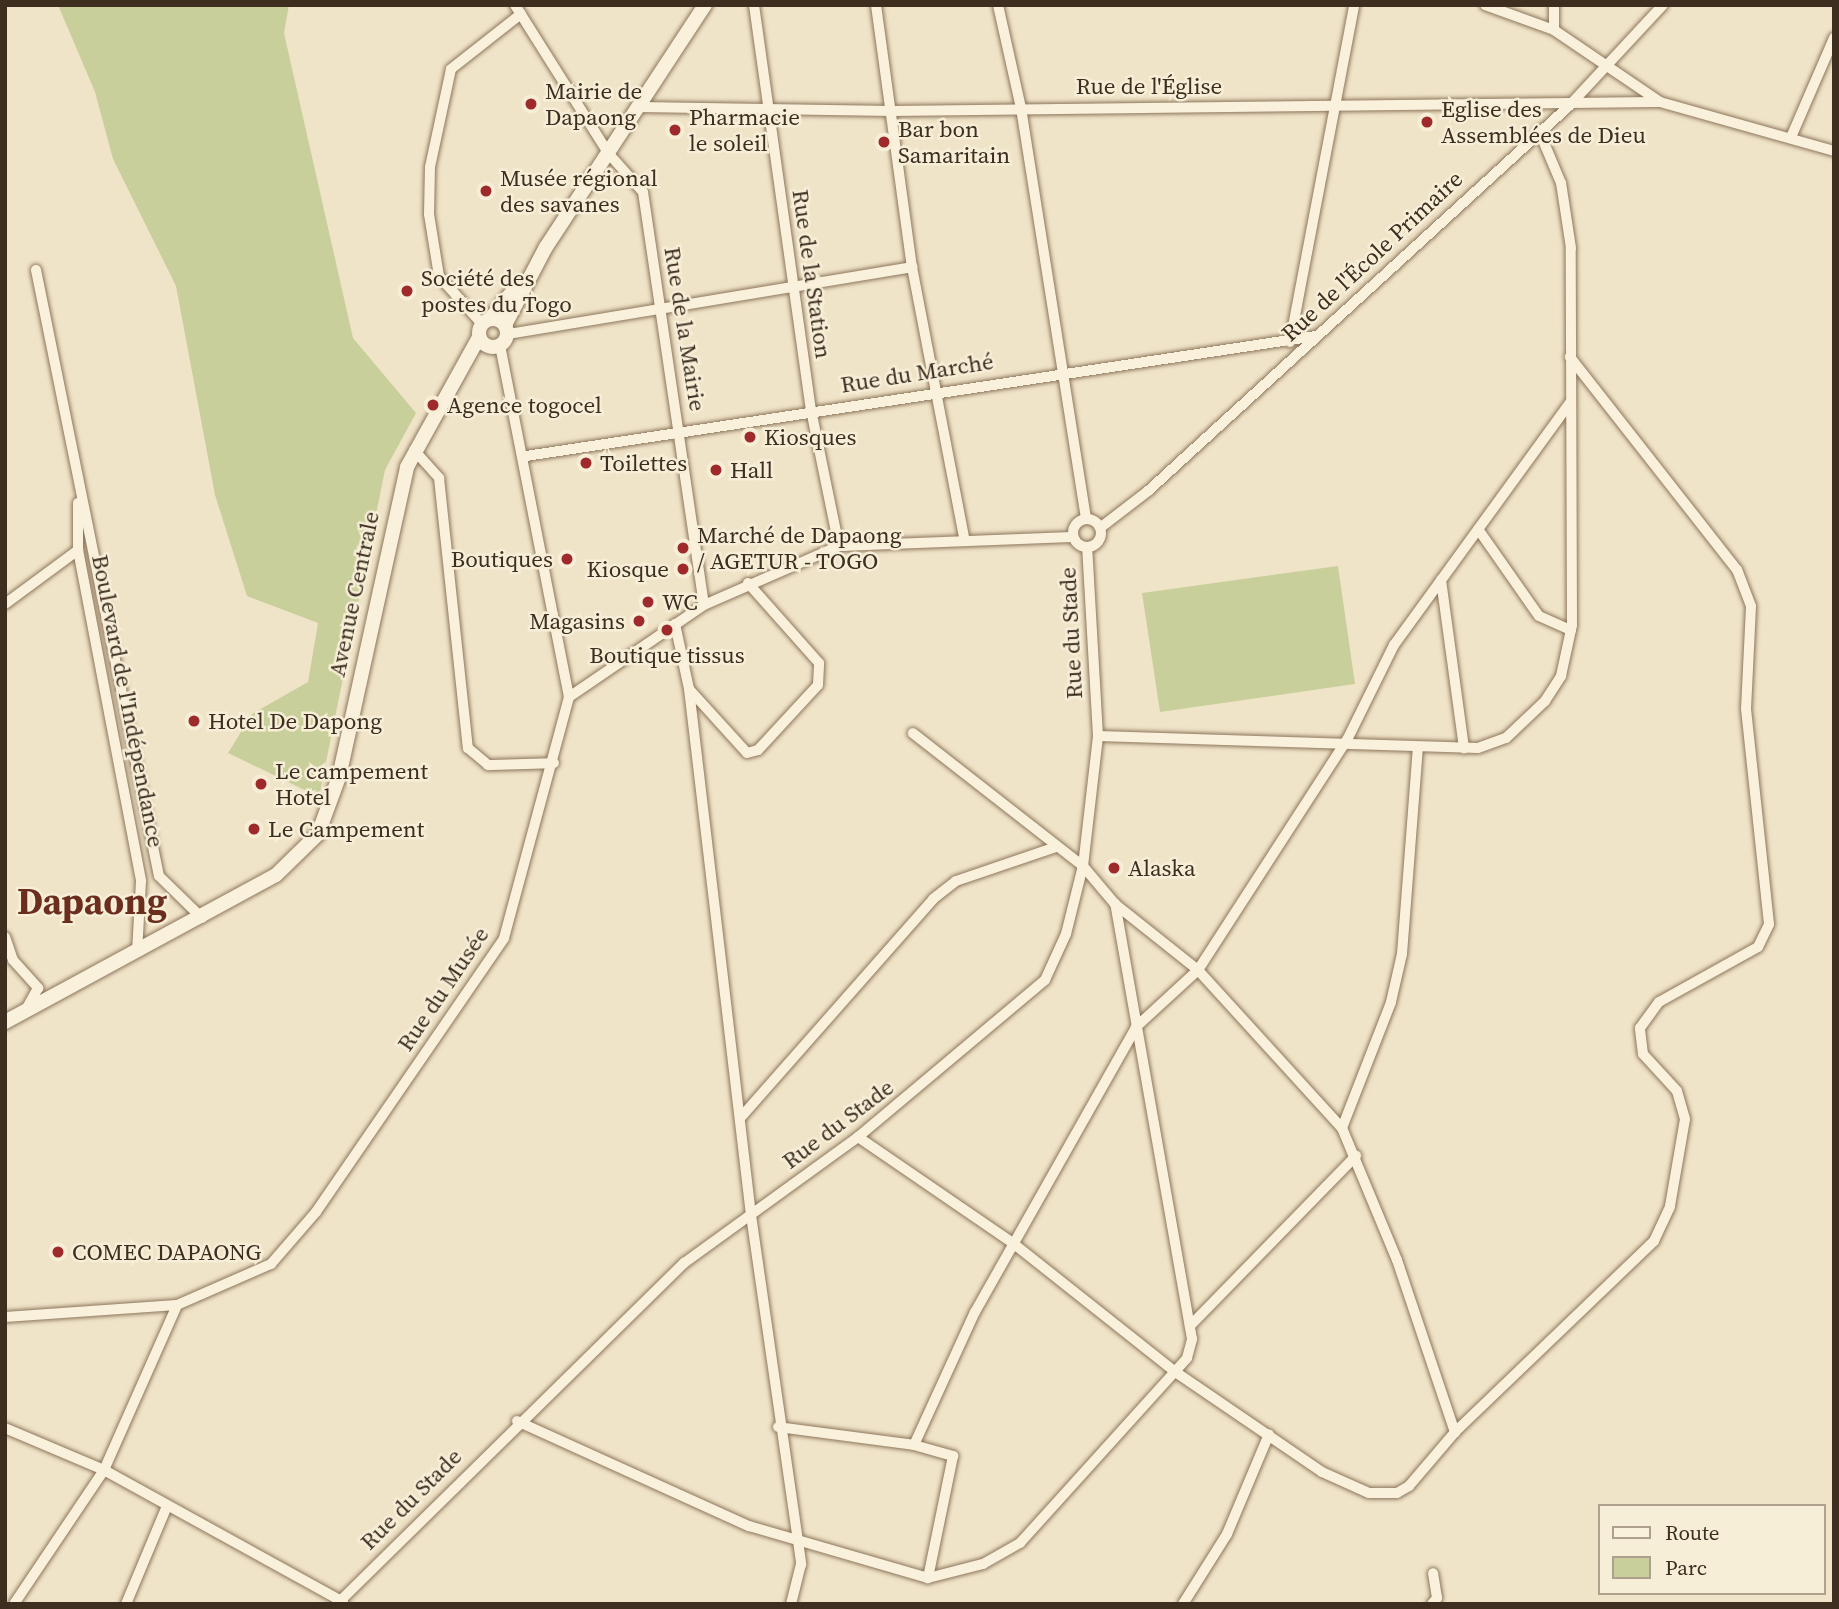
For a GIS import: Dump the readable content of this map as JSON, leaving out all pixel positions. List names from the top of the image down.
{
  "streets": {
    "main road": ["Avenue Centrale"],
    "street": [
      "Rue de l'Église",
      "Rue de l'École Primaire",
      "Rue de la Station",
      "Rue de la Mairie",
      "Rue du Marché",
      "Rue du Stade",
      "Boulevard de l'Indépendance",
      "Rue du Musée"
    ]
  },
  "crossings": [
    ["Rue de l'Église", "Rue de l'École Primaire"],
    ["Rue de l'Église", "Rue de la Station"],
    ["Rue de l'Église", "Avenue Centrale"],
    ["Rue de l'École Primaire", "Rue du Marché"],
    ["Rue de l'École Primaire", "Rue du Stade"],
    ["Rue de la Station", "Rue du Marché"],
    ["Rue de la Mairie", "Rue du Marché"],
    ["Rue de la Mairie", "Avenue Centrale"],
    ["Rue du Marché", "Rue du Musée"],
    ["Avenue Centrale", "Boulevard de l'Indépendance"],
    ["Avenue Centrale", "Rue du Musée"]
  ],
  "districts": ["Dapaong"],
  "places": [
    "Mairie de Dapaong",
    "Eglise des Assemblées de Dieu",
    "Pharmacie le soleil",
    "Bar bon Samaritain",
    "Musée régional des savanes",
    "Société des postes du Togo",
    "Agence togocel",
    "Kiosques",
    "Toilettes",
    "Hall",
    "Marché de Dapaong / AGETUR - TOGO",
    "Boutiques",
    "Kiosque",
    "WC",
    "Magasins",
    "Boutique tissus",
    "Hotel De Dapong",
    "Le campement Hotel",
    "Le Campement",
    "Alaska",
    "COMEC DAPAONG"
  ],
  "legend": ["Route", "Parc"]
}
